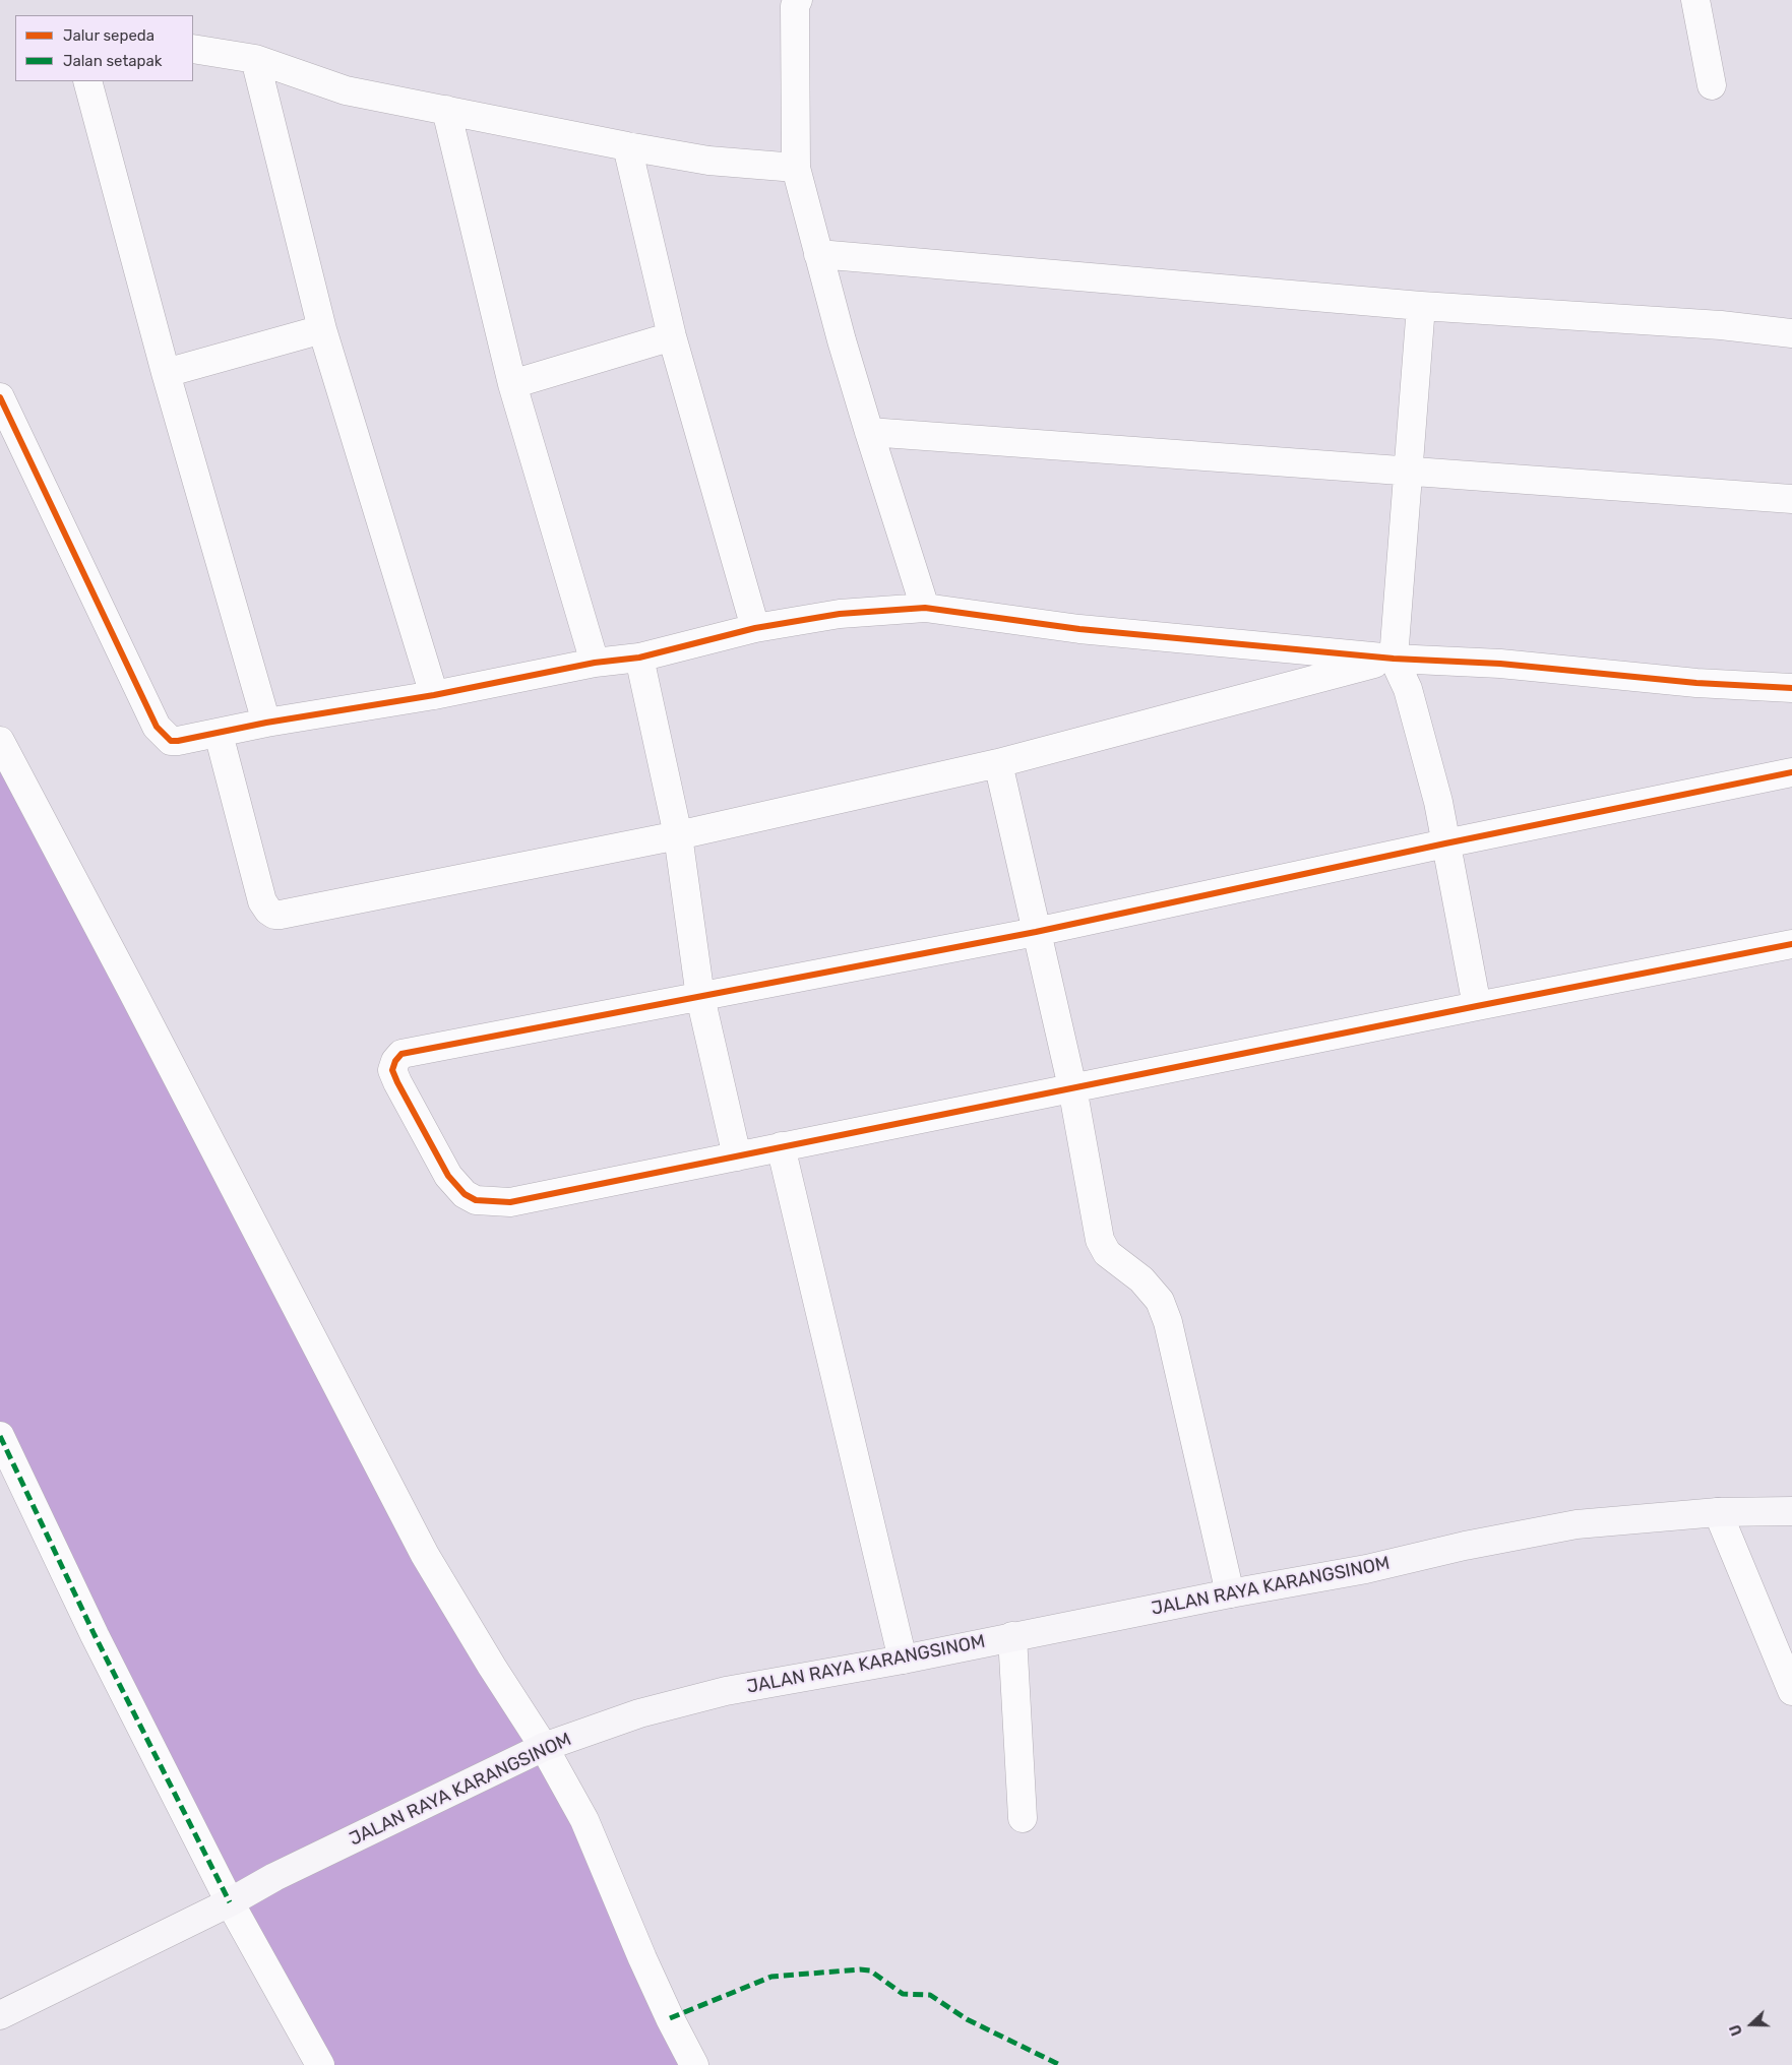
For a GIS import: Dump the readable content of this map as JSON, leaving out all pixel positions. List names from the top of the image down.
{
  "streets": {
    "street": ["JALAN RAYA KARANGSINOM"]
  },
  "legend": ["Jalur sepeda", "Jalan setapak"],
  "north": "left"
}
